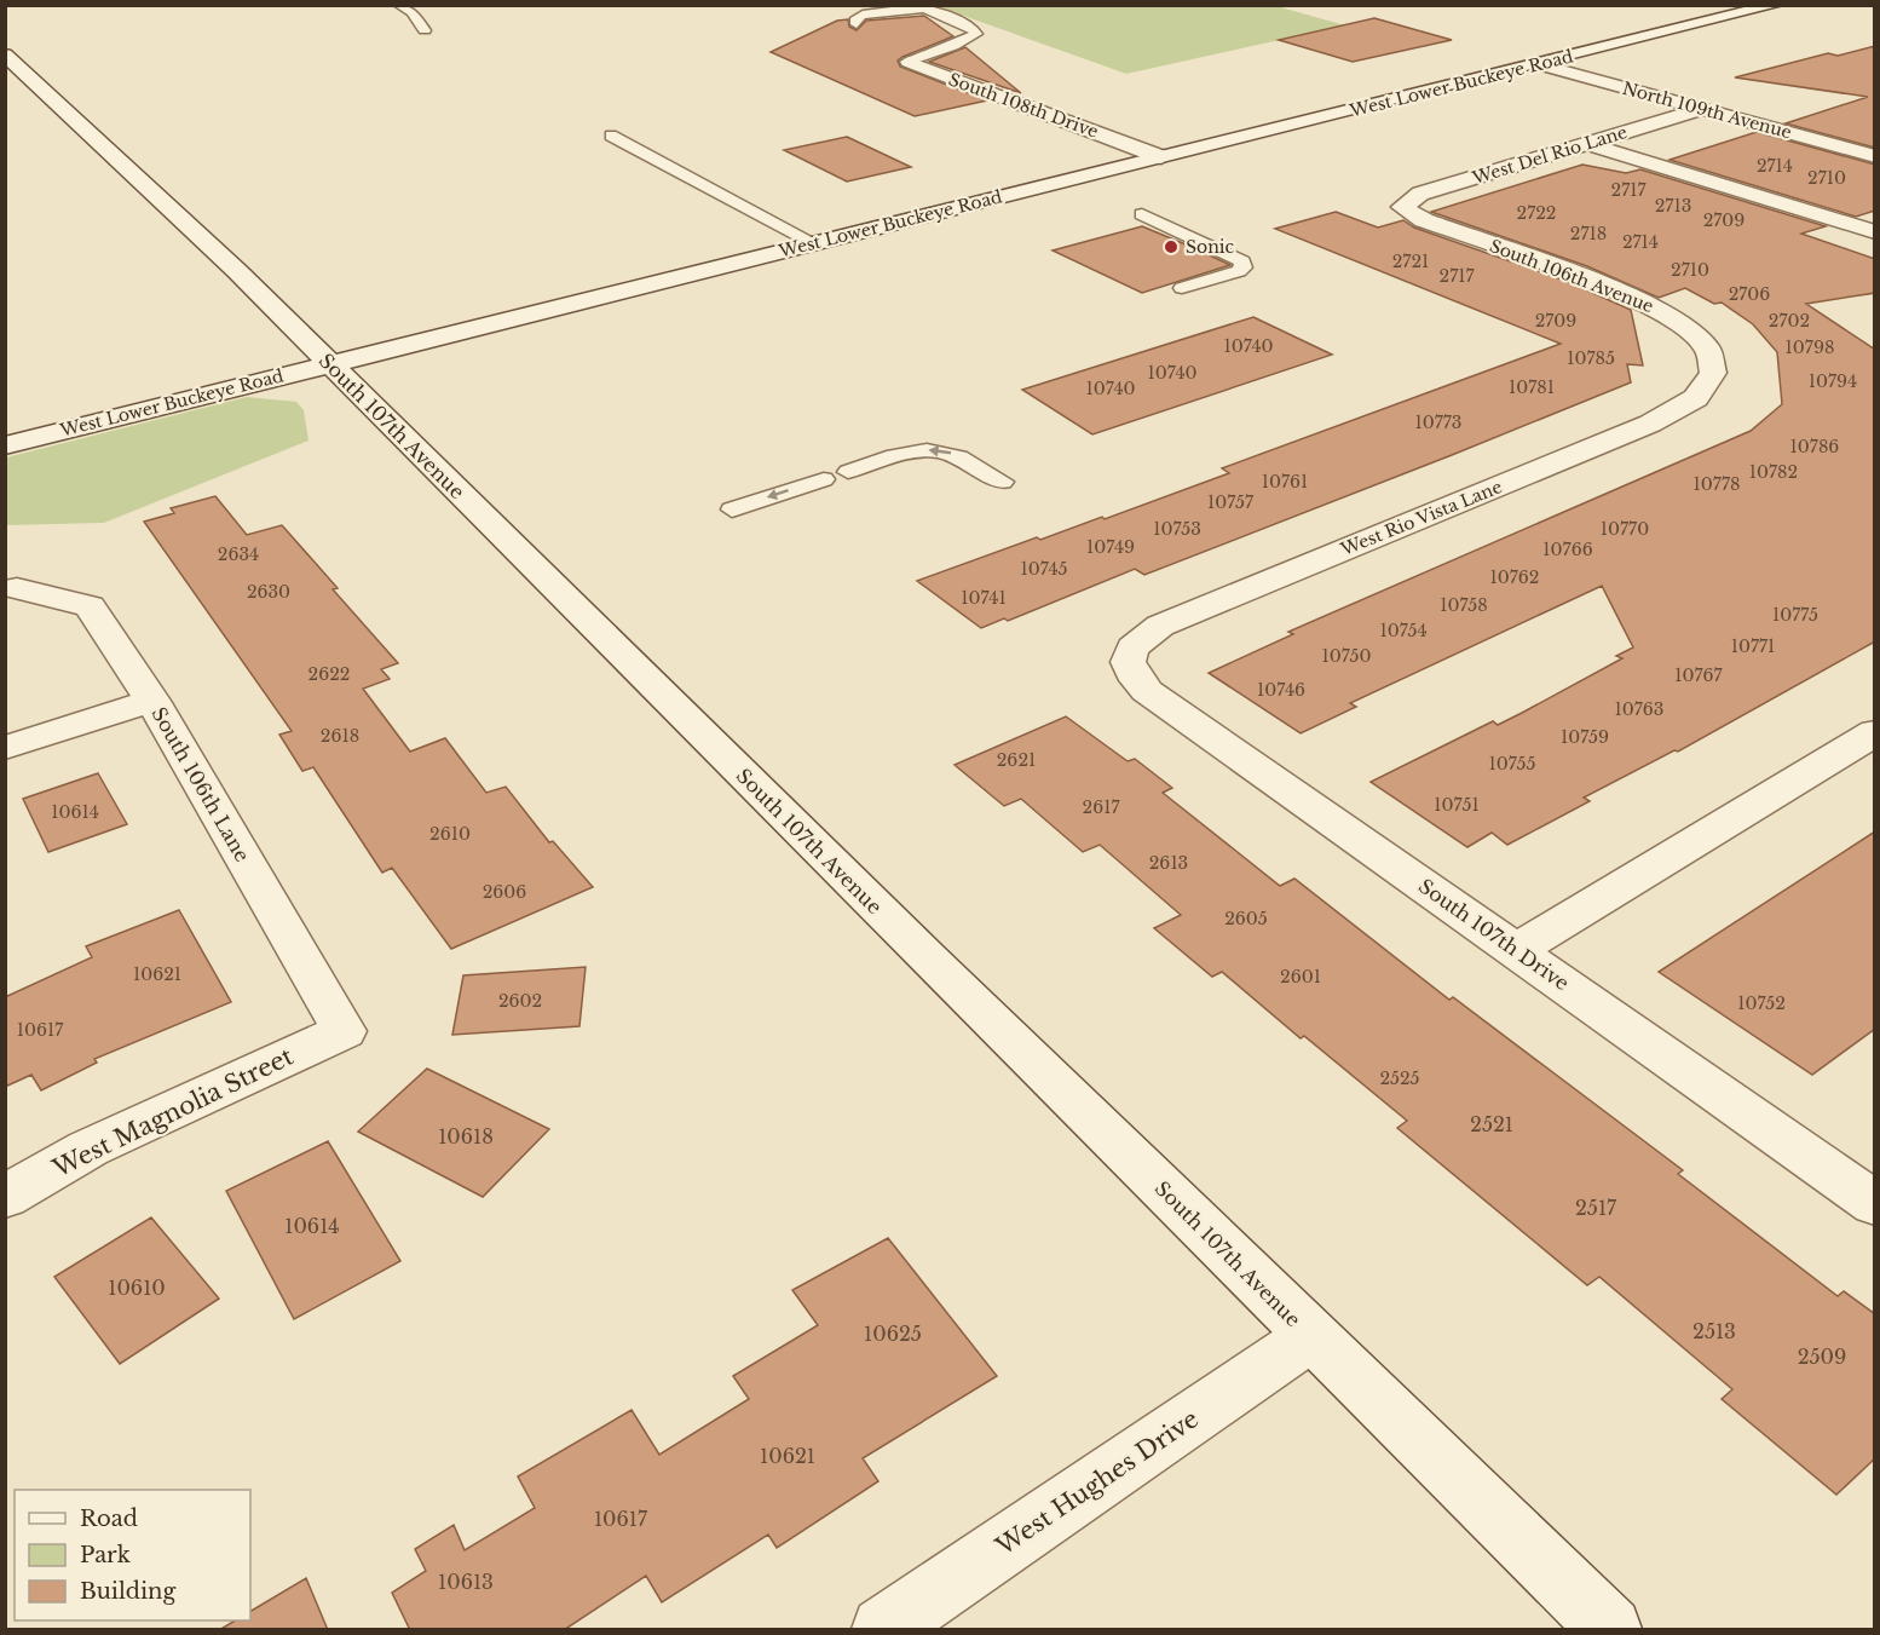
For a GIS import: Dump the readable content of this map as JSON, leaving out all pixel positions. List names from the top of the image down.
{
  "streets": {
    "street": [
      "West Lower Buckeye Road",
      "South 108th Drive",
      "North 109th Avenue",
      "West Del Rio Lane",
      "South 106th Avenue",
      "South 107th Avenue",
      "West Rio Vista Lane",
      "South 106th Lane",
      "South 107th Drive",
      "West Magnolia Street",
      "West Hughes Drive"
    ]
  },
  "crossings": [
    ["West Lower Buckeye Road", "South 108th Drive"],
    ["West Lower Buckeye Road", "North 109th Avenue"],
    ["West Lower Buckeye Road", "South 107th Avenue"],
    ["North 109th Avenue", "West Del Rio Lane"],
    ["West Del Rio Lane", "South 106th Avenue"],
    ["South 106th Avenue", "West Rio Vista Lane"],
    ["South 107th Avenue", "West Hughes Drive"],
    ["West Rio Vista Lane", "South 107th Drive"],
    ["South 106th Lane", "West Magnolia Street"]
  ],
  "places": ["Sonic"],
  "house_numbers": [
    "2714",
    "2710",
    "2717",
    "2713",
    "2722",
    "2709",
    "2718",
    "2714",
    "2721",
    "2710",
    "2717",
    "2706",
    "2709",
    "2702",
    "10740",
    "10798",
    "10785",
    "10740",
    "10794",
    "10781",
    "10740",
    "10773",
    "10786",
    "10782",
    "10761",
    "10778",
    "10757",
    "10753",
    "10770",
    "10749",
    "10766",
    "2634",
    "10745",
    "10762",
    "2630",
    "10741",
    "10758",
    "10775",
    "10754",
    "10771",
    "10750",
    "2622",
    "10767",
    "10746",
    "10763",
    "2618",
    "10759",
    "2621",
    "10755",
    "10751",
    "2617",
    "10614",
    "2610",
    "2613",
    "2606",
    "2605",
    "10621",
    "2601",
    "2602",
    "10752",
    "10617",
    "2525",
    "2521",
    "10618",
    "2517",
    "10614",
    "10610",
    "2513",
    "10625",
    "2509",
    "10621",
    "10617",
    "10613"
  ],
  "legend": ["Road", "Park", "Building"]
}
